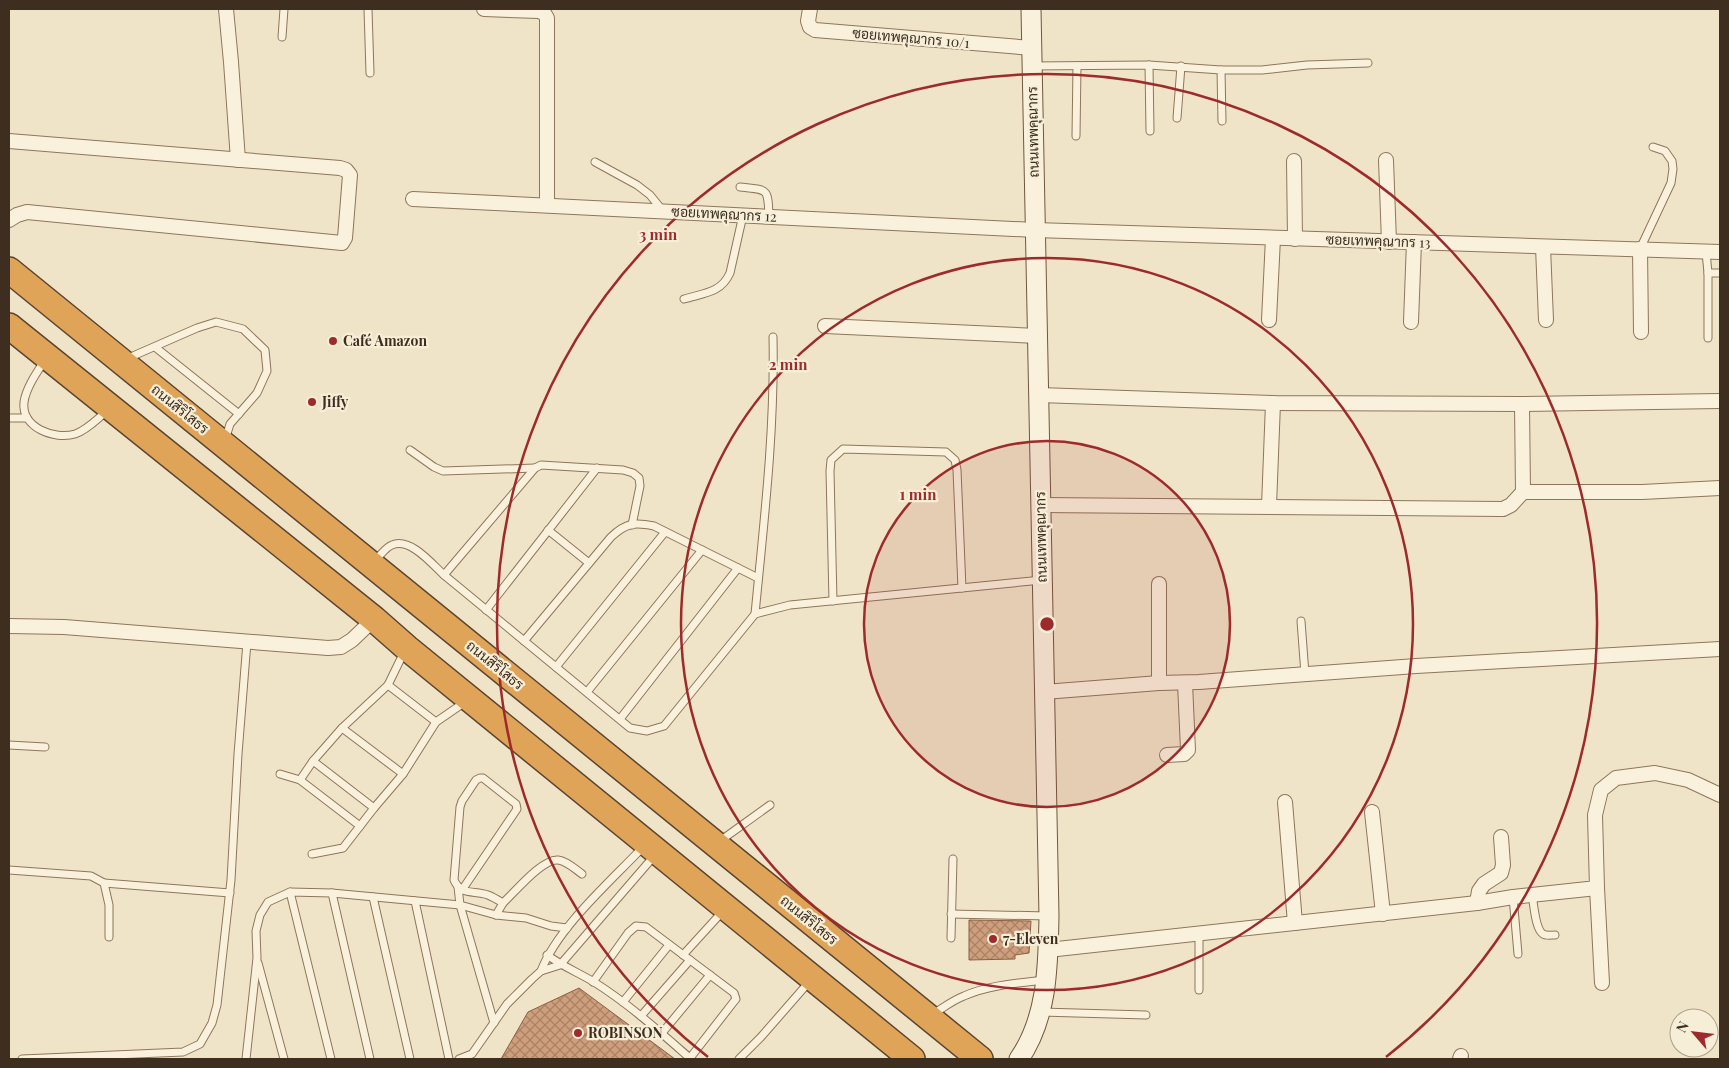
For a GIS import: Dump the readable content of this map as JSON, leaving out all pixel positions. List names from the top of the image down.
{
  "streets": {
    "highway": ["ถนนสิริโสธร"],
    "main road": ["ถนนเทพคุณากร"],
    "street": ["ซอยเทพคุณากร 10/1", "ซอยเทพคุณากร 12", "ซอยเทพคุณากร 13"]
  },
  "crossings": [
    ["ซอยเทพคุณากร 10/1", "ถนนเทพคุณากร"],
    ["ถนนเทพคุณากร", "ซอยเทพคุณากร 12"],
    ["ถนนเทพคุณากร", "ซอยเทพคุณากร 13"],
    ["ซอยเทพคุณากร 12", "ซอยเทพคุณากร 13"]
  ],
  "places": [
    "Café Amazon",
    "Jiffy",
    "7-Eleven",
    "ROBINSON"
  ],
  "north": "top left",
  "rings": ["3 min", "2 min", "1 min"]
}
